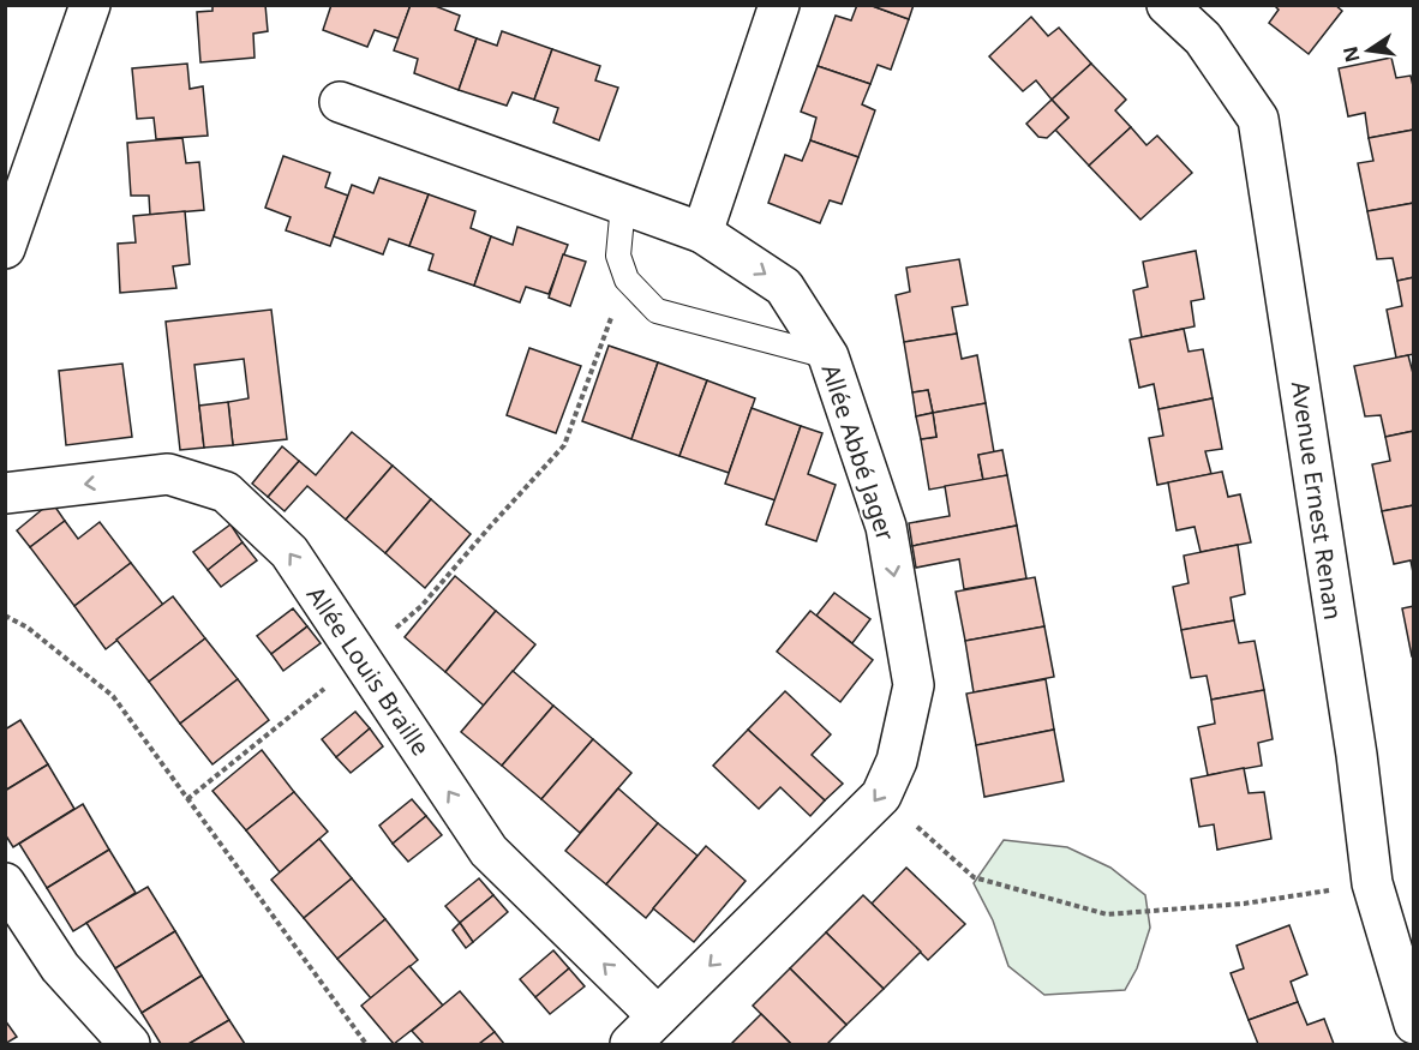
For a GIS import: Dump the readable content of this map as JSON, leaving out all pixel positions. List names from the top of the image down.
{
  "streets": {
    "street": ["Allée Abbé Jager", "Avenue Ernest Renan", "Allée Louis Braille"]
  },
  "crossings": [
    ["Allée Abbé Jager", "Allée Louis Braille"]
  ],
  "one_way": ["Allée Abbé Jager", "Allée Louis Braille"],
  "north": "left"
}
